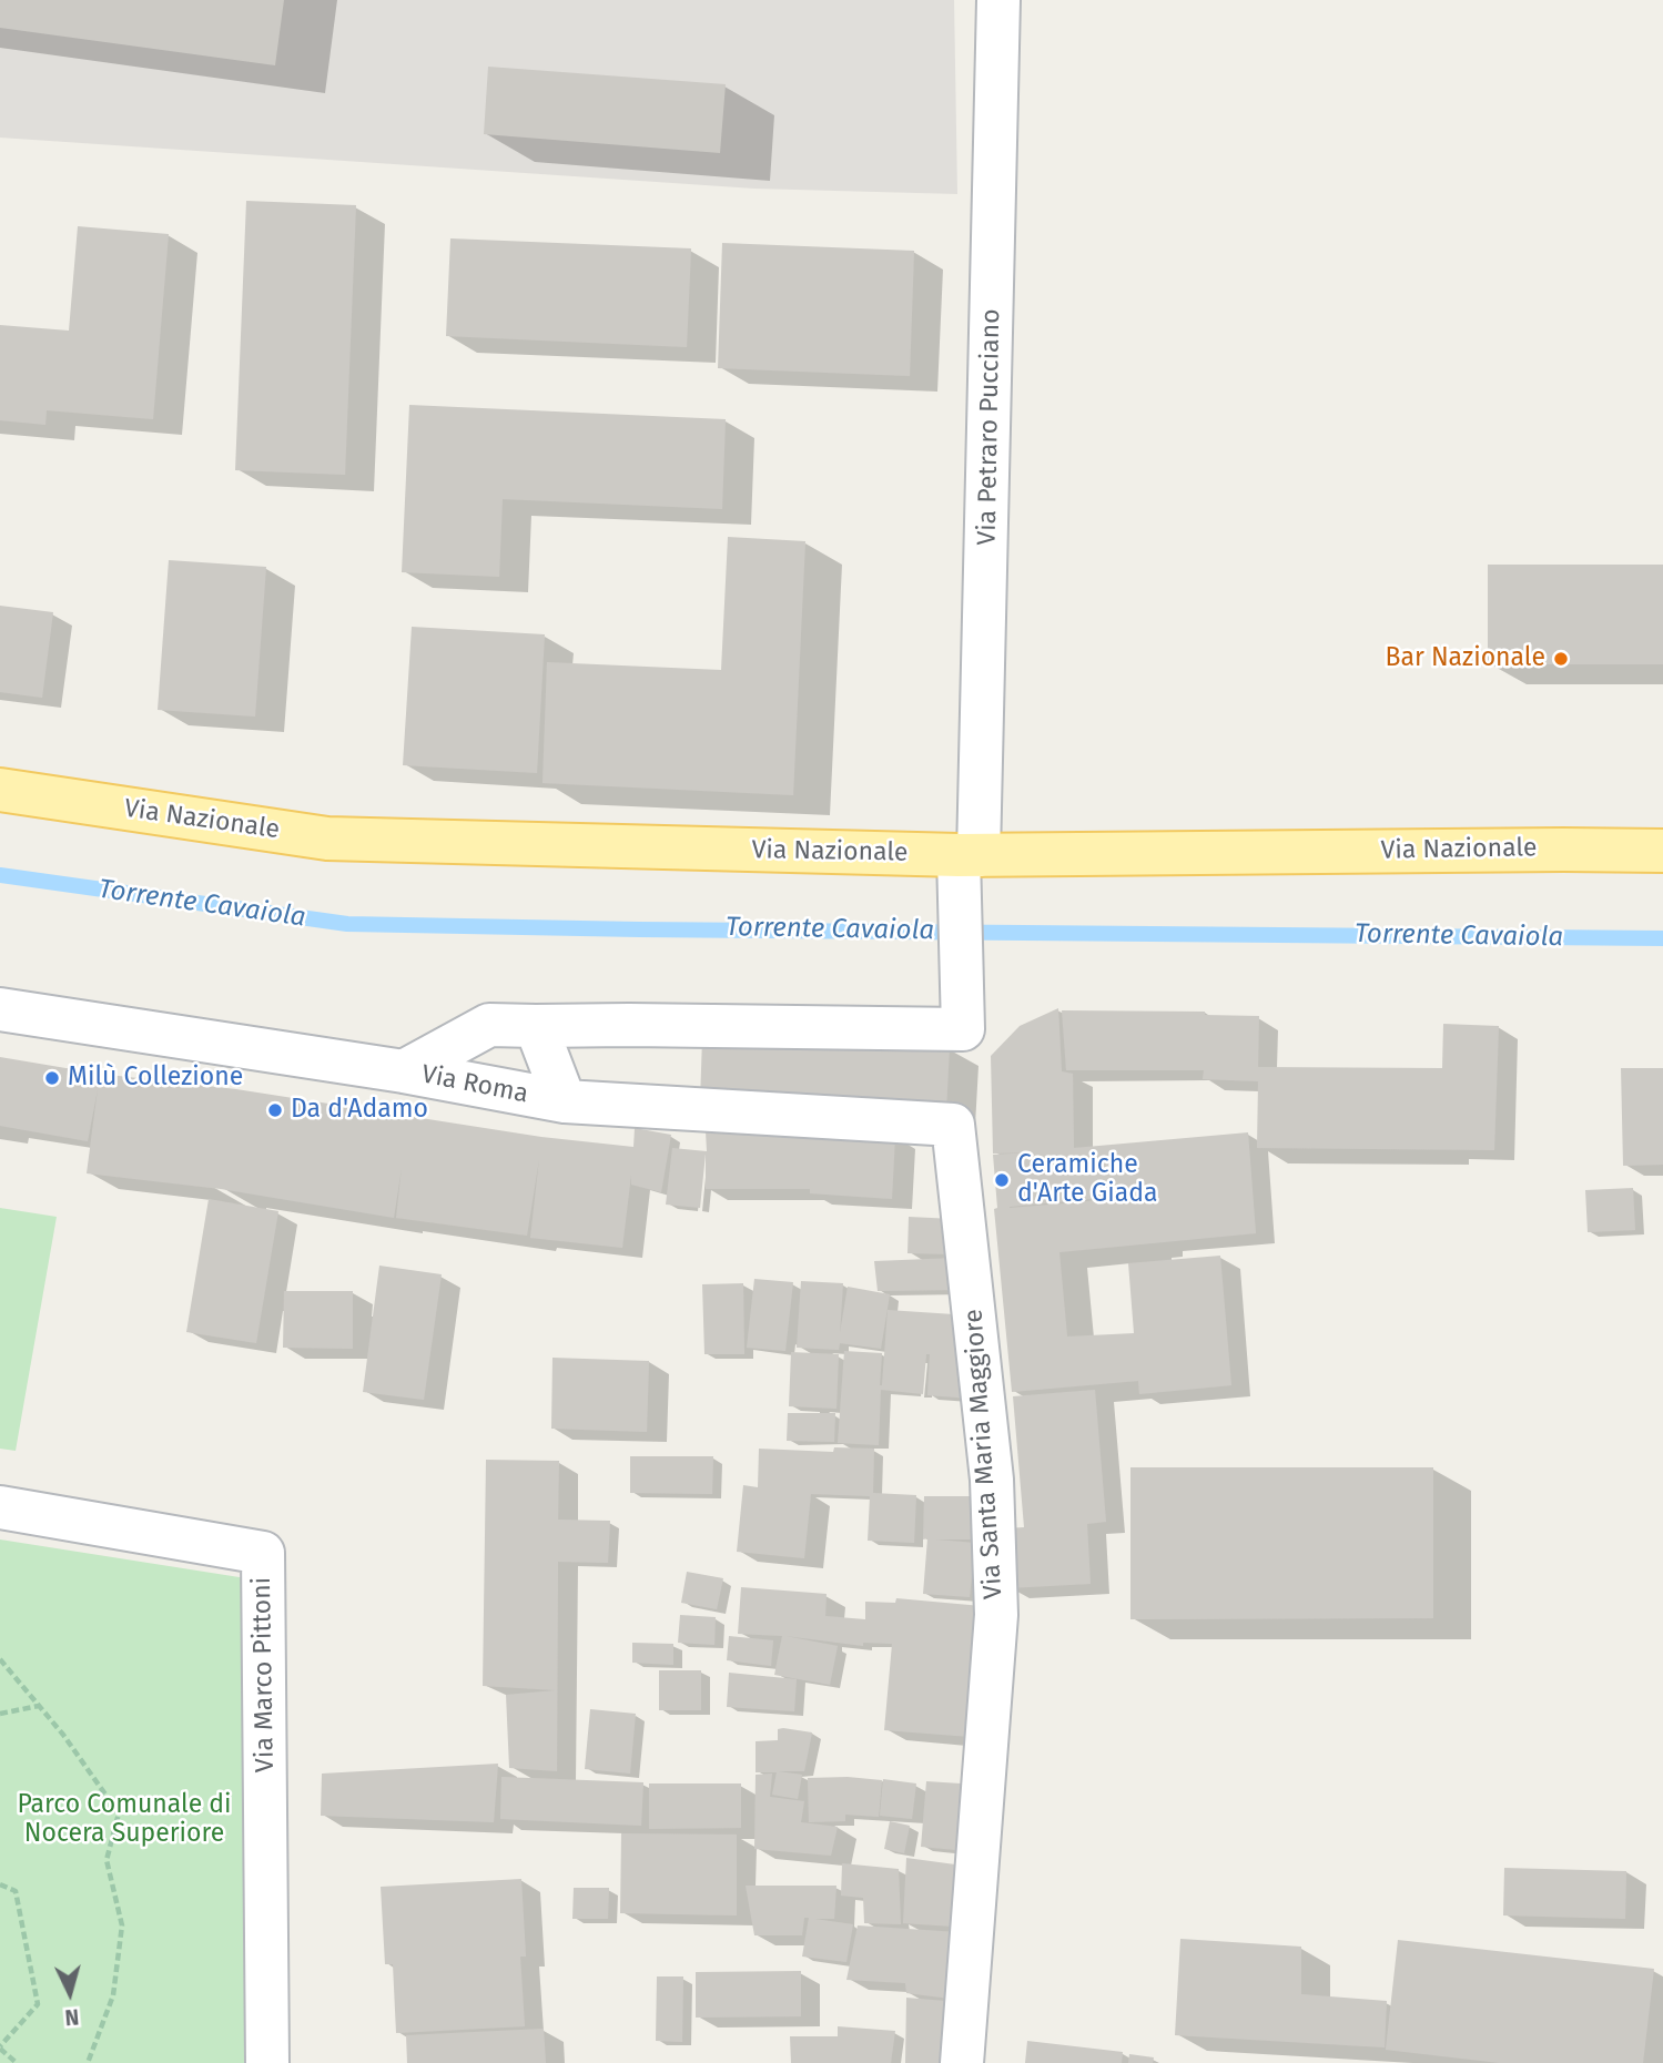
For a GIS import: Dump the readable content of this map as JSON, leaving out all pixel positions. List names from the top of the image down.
{
  "streets": {
    "main road": ["Via Nazionale"],
    "street": [
      "Via Petraro Pucciano",
      "Via Roma",
      "Via Santa Maria Maggiore",
      "Via Marco Pittoni"
    ]
  },
  "crossings": [
    ["Via Petraro Pucciano", "Via Nazionale"],
    ["Via Roma", "Via Santa Maria Maggiore"]
  ],
  "water": ["Torrente Cavaiola"],
  "parks": ["Parco Comunale di Nocera Superiore"],
  "places": [
    "Bar Nazionale",
    "Milù Collezione",
    "Da d'Adamo",
    "Ceramiche d'Arte Giada"
  ],
  "north": "bottom"
}
